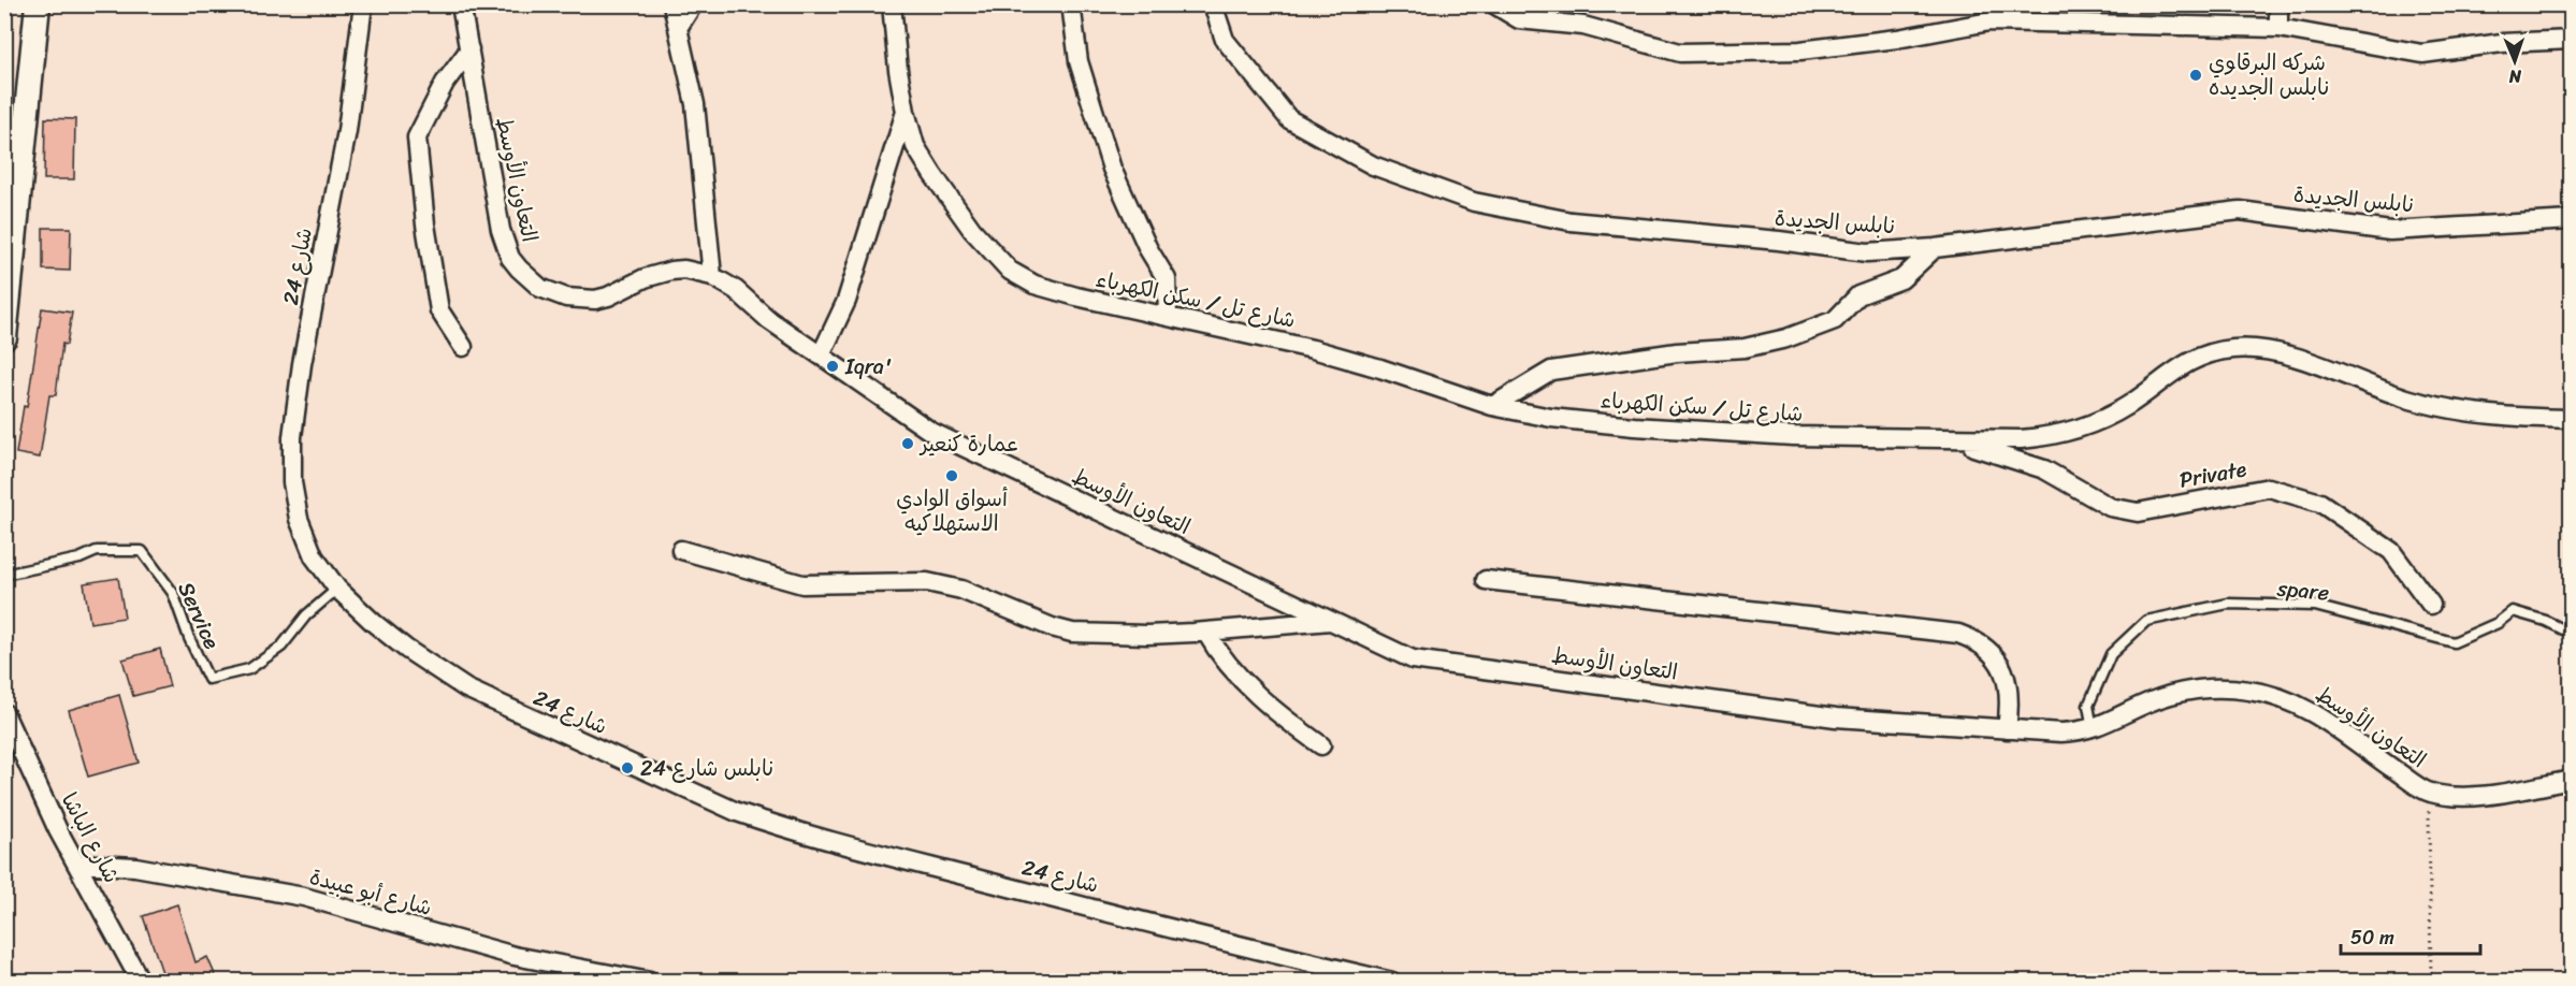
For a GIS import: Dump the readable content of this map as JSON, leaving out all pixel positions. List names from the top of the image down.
{
  "streets": {
    "street": [
      "التعاون الأوسط",
      "نابلس الجديدة",
      "شارع 24",
      "شارع تل / سكن الكهرباء",
      "Private",
      "شارع الباشا",
      "شارع أبو عبيدة"
    ],
    "lane": ["spare", "Service"]
  },
  "crossings": [
    ["التعاون الأوسط", "spare"],
    ["شارع 24", "Service"],
    ["شارع الباشا", "شارع أبو عبيدة"]
  ],
  "places": [
    "شركه البرقاوي نابلس الجديده",
    "Iqra'",
    "عمارة كنعير",
    "أسواق الوادي الاستهلاكيه",
    "نابلس شارع 24"
  ],
  "scale_bar": "50 m",
  "north": "bottom"
}
